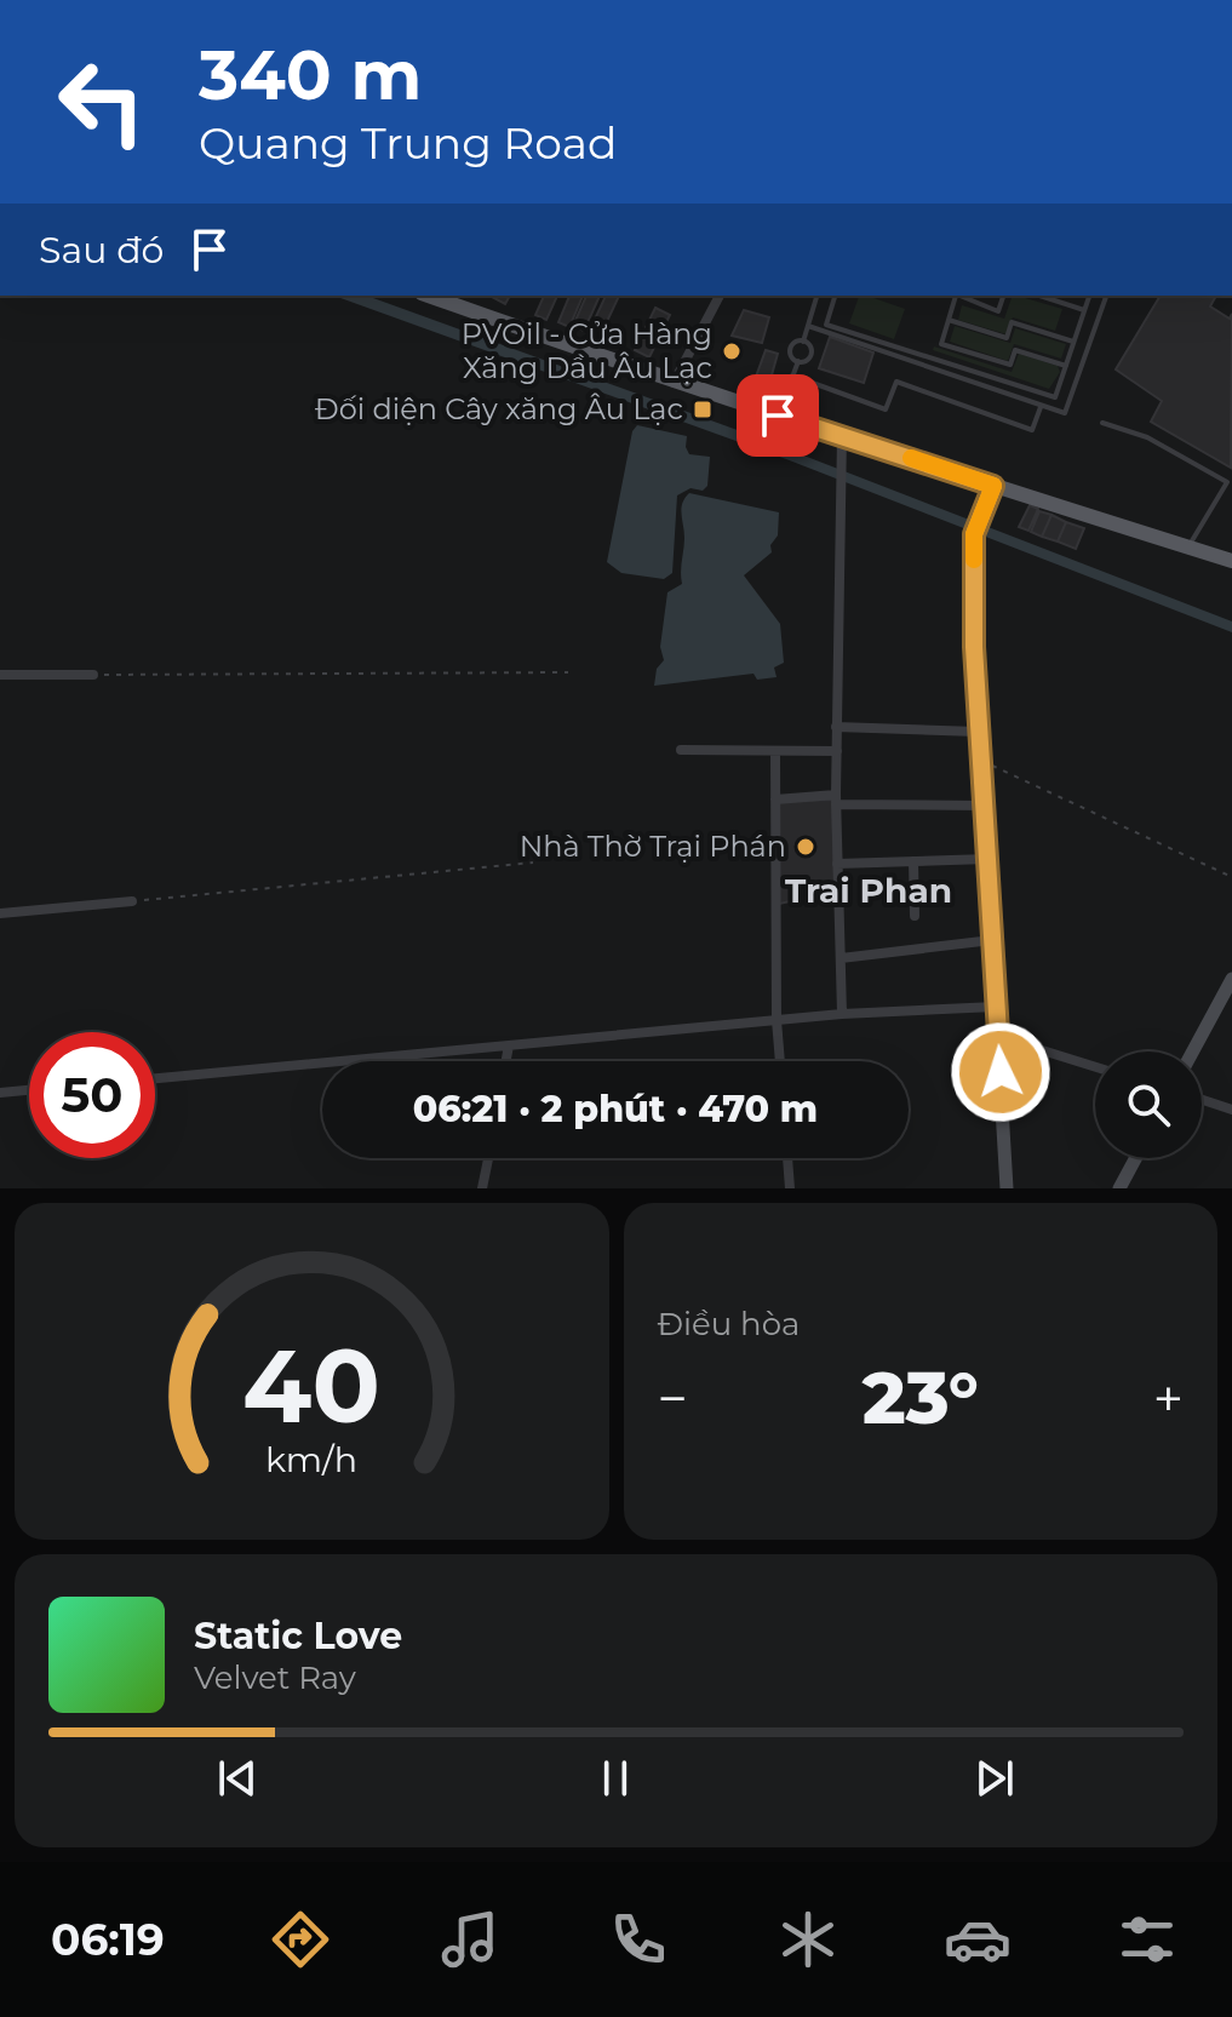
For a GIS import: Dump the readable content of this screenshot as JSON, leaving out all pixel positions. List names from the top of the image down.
{
  "districts": ["Trai Phan"],
  "places": {
    "other": ["PVOil - Cửa Hàng Xăng Dầu Âu Lạc", "Nhà Thờ Trại Phán"],
    "transit": ["Đối diện Cây xăng Âu Lạc"]
  },
  "page": {
    "turn": ["340 m", "Quang Trung Road"],
    "then": "Sau đó",
    "limit": "50",
    "trip": "06:21 · 2 phút · 470 m",
    "tile": "Điều hòa",
    "heat": ["−", "23°", "+"],
    "song": ["Static Love", "Velvet Ray"],
    "tabs": "06:19",
    "gauge": ["40", "km/h"]
  }
}
